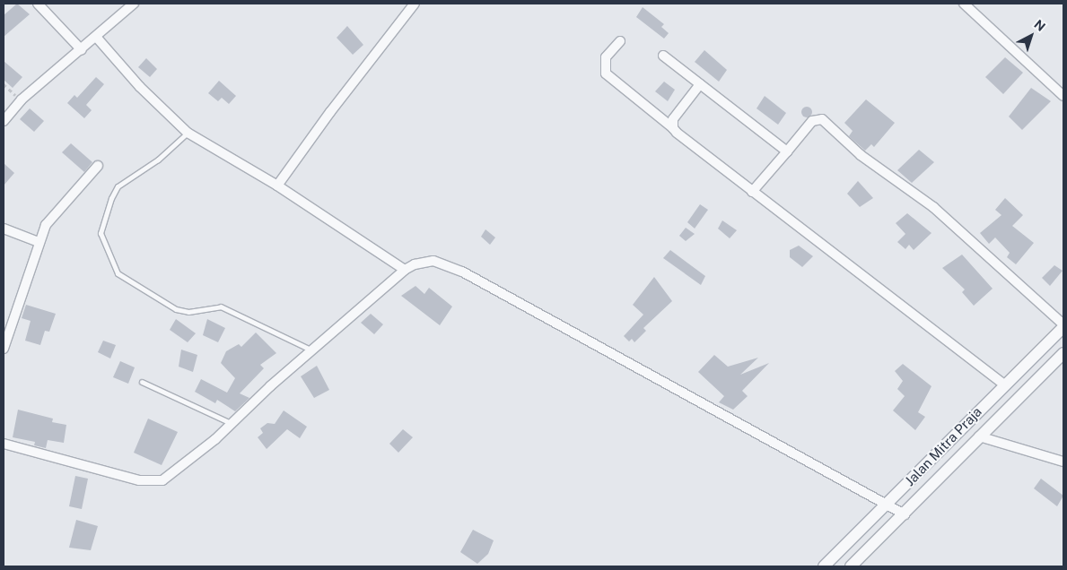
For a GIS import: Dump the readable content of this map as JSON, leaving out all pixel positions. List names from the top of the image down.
{
  "streets": {
    "street": ["Jalan Mitra Praja"]
  },
  "north": "top right"
}
